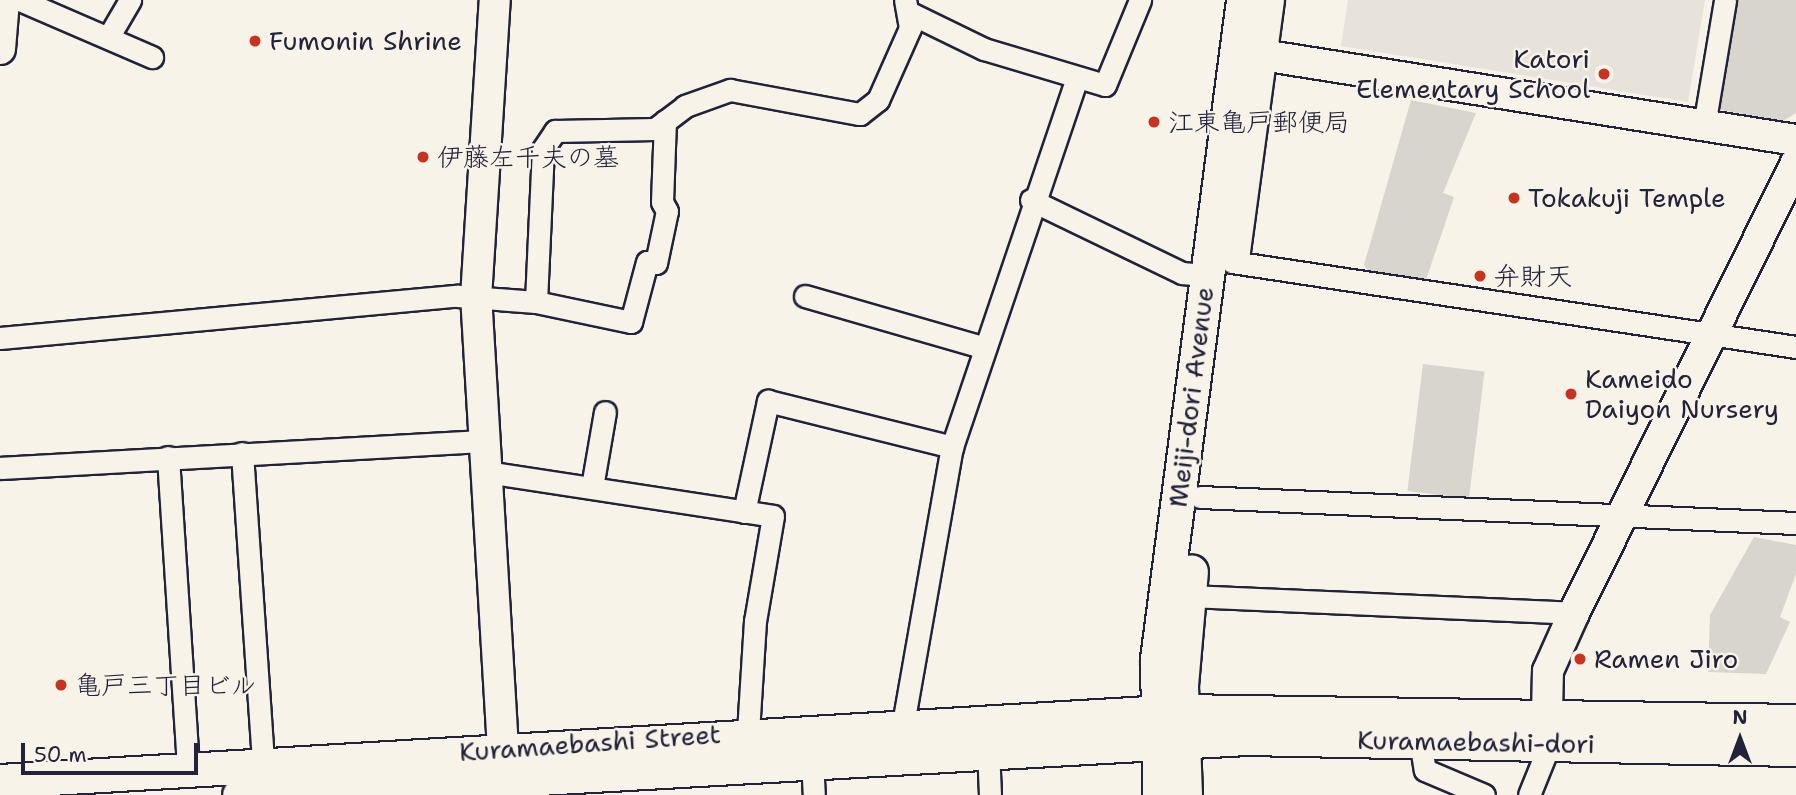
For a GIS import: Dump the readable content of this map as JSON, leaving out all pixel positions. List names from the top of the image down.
{
  "streets": {
    "main road": ["Meiji-dori Avenue", "Kuramaebashi-dori", "Kuramaebashi Street"]
  },
  "crossings": [
    ["Meiji-dori Avenue", "Kuramaebashi-dori"],
    ["Meiji-dori Avenue", "Kuramaebashi Street"],
    ["Kuramaebashi-dori", "Kuramaebashi Street"]
  ],
  "places": [
    "Fumonin Shrine",
    "Katori Elementary School",
    "江東亀戸郵便局",
    "伊藤左千夫の墓",
    "Tokakuji Temple",
    "弁財天",
    "Kameido Daiyon Nursery",
    "Ramen Jiro",
    "亀戸三丁目ビル"
  ],
  "scale_bar": "50 m",
  "north": "top"
}
